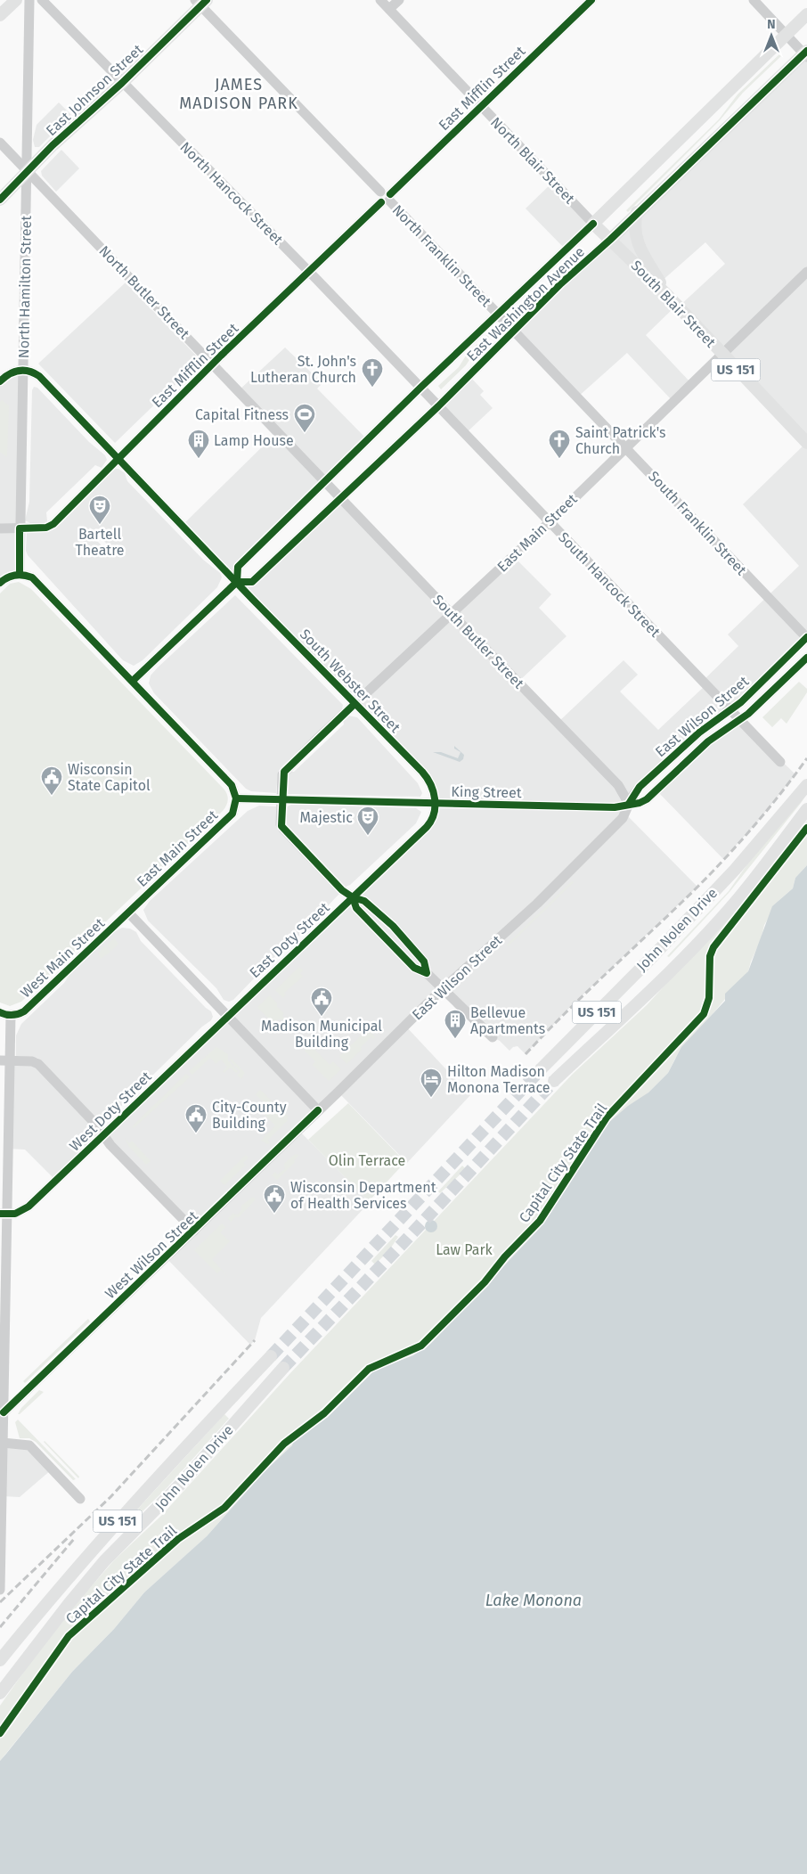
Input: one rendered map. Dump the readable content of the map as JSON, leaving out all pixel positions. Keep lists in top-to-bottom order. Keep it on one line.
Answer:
{"streets":{"main road":["East Johnson Street","East Washington Avenue","South Blair Street","US 151","John Nolen Drive"],"street":["East Mifflin Street","North Blair Street","North Hancock Street","North Franklin Street","North Hamilton Street","North Butler Street","South Franklin Street","East Main Street","South Hancock Street","South Butler Street","South Webster Street","East Wilson Street","King Street","East Doty Street","West Main Street","West Doty Street","West Wilson Street"],"cycle path":["Capital City State Trail"]},"crossings":[["East Mifflin Street","North Blair Street"],["East Mifflin Street","North Hancock Street"],["East Mifflin Street","North Franklin Street"],["East Mifflin Street","North Hamilton Street"],["East Mifflin Street","North Butler Street"],["East Mifflin Street","South Webster Street"],["East Johnson Street","North Hancock Street"],["East Johnson Street","North Franklin Street"],["East Johnson Street","North Hamilton Street"],["East Johnson Street","North Butler Street"],["North Blair Street","East Washington Avenue"],["North Blair Street","South Blair Street"],["North Hancock Street","East Washington Avenue"],["North Hancock Street","South Hancock Street"],["North Franklin Street","East Washington Avenue"],["North Franklin Street","South Franklin Street"],["North Hamilton Street","North Butler Street"],["North Hamilton Street","South Webster Street"],["North Butler Street","East Washington Avenue"],["North Butler Street","South Butler Street"],["East Washington Avenue","South Blair Street"],["East Washington Avenue","US 151"],["East Washington Avenue","South Franklin Street"],["East Washington Avenue","South Hancock Street"],["East Washington Avenue","South Butler Street"],["East Washington Avenue","South Webster Street"],["South Blair Street","US 151"],["South Blair Street","East Main Street"],["South Franklin Street","East Main Street"],["South Franklin Street","East Wilson Street"],["East Main Street","South Hancock Street"],["East Main Street","South Butler Street"],["East Main Street","South Webster Street"],["East Main Street","East Wilson Street"],["East Main Street","King Street"],["East Main Street","East Doty Street"],["East Main Street","West Main Street"],["South Hancock Street","East Wilson Street"],["South Butler Street","East Wilson Street"],["South Butler Street","King Street"],["South Webster Street","King Street"],["South Webster Street","East Doty Street"],["East Wilson Street","King Street"],["East Wilson Street","West Wilson Street"],["King Street","East Doty Street"],["East Doty Street","West Doty Street"]],"districts":["JAMES MADISON PARK"],"water":["Lake Monona"],"parks":["Olin Terrace","Law Park"],"places":{"church":["St. John's Lutheran Church","Saint Patrick's Church"],"sports":["Capital Fitness"],"building":["Lamp House","Bellevue Apartments"],"theatre":["Bartell Theatre","Majestic"],"public building":["Wisconsin State Capitol","Madison Municipal Building","City-County Building","Wisconsin Department of Health Services"],"hotel":["Hilton Madison Monona Terrace"]},"north":"top"}
